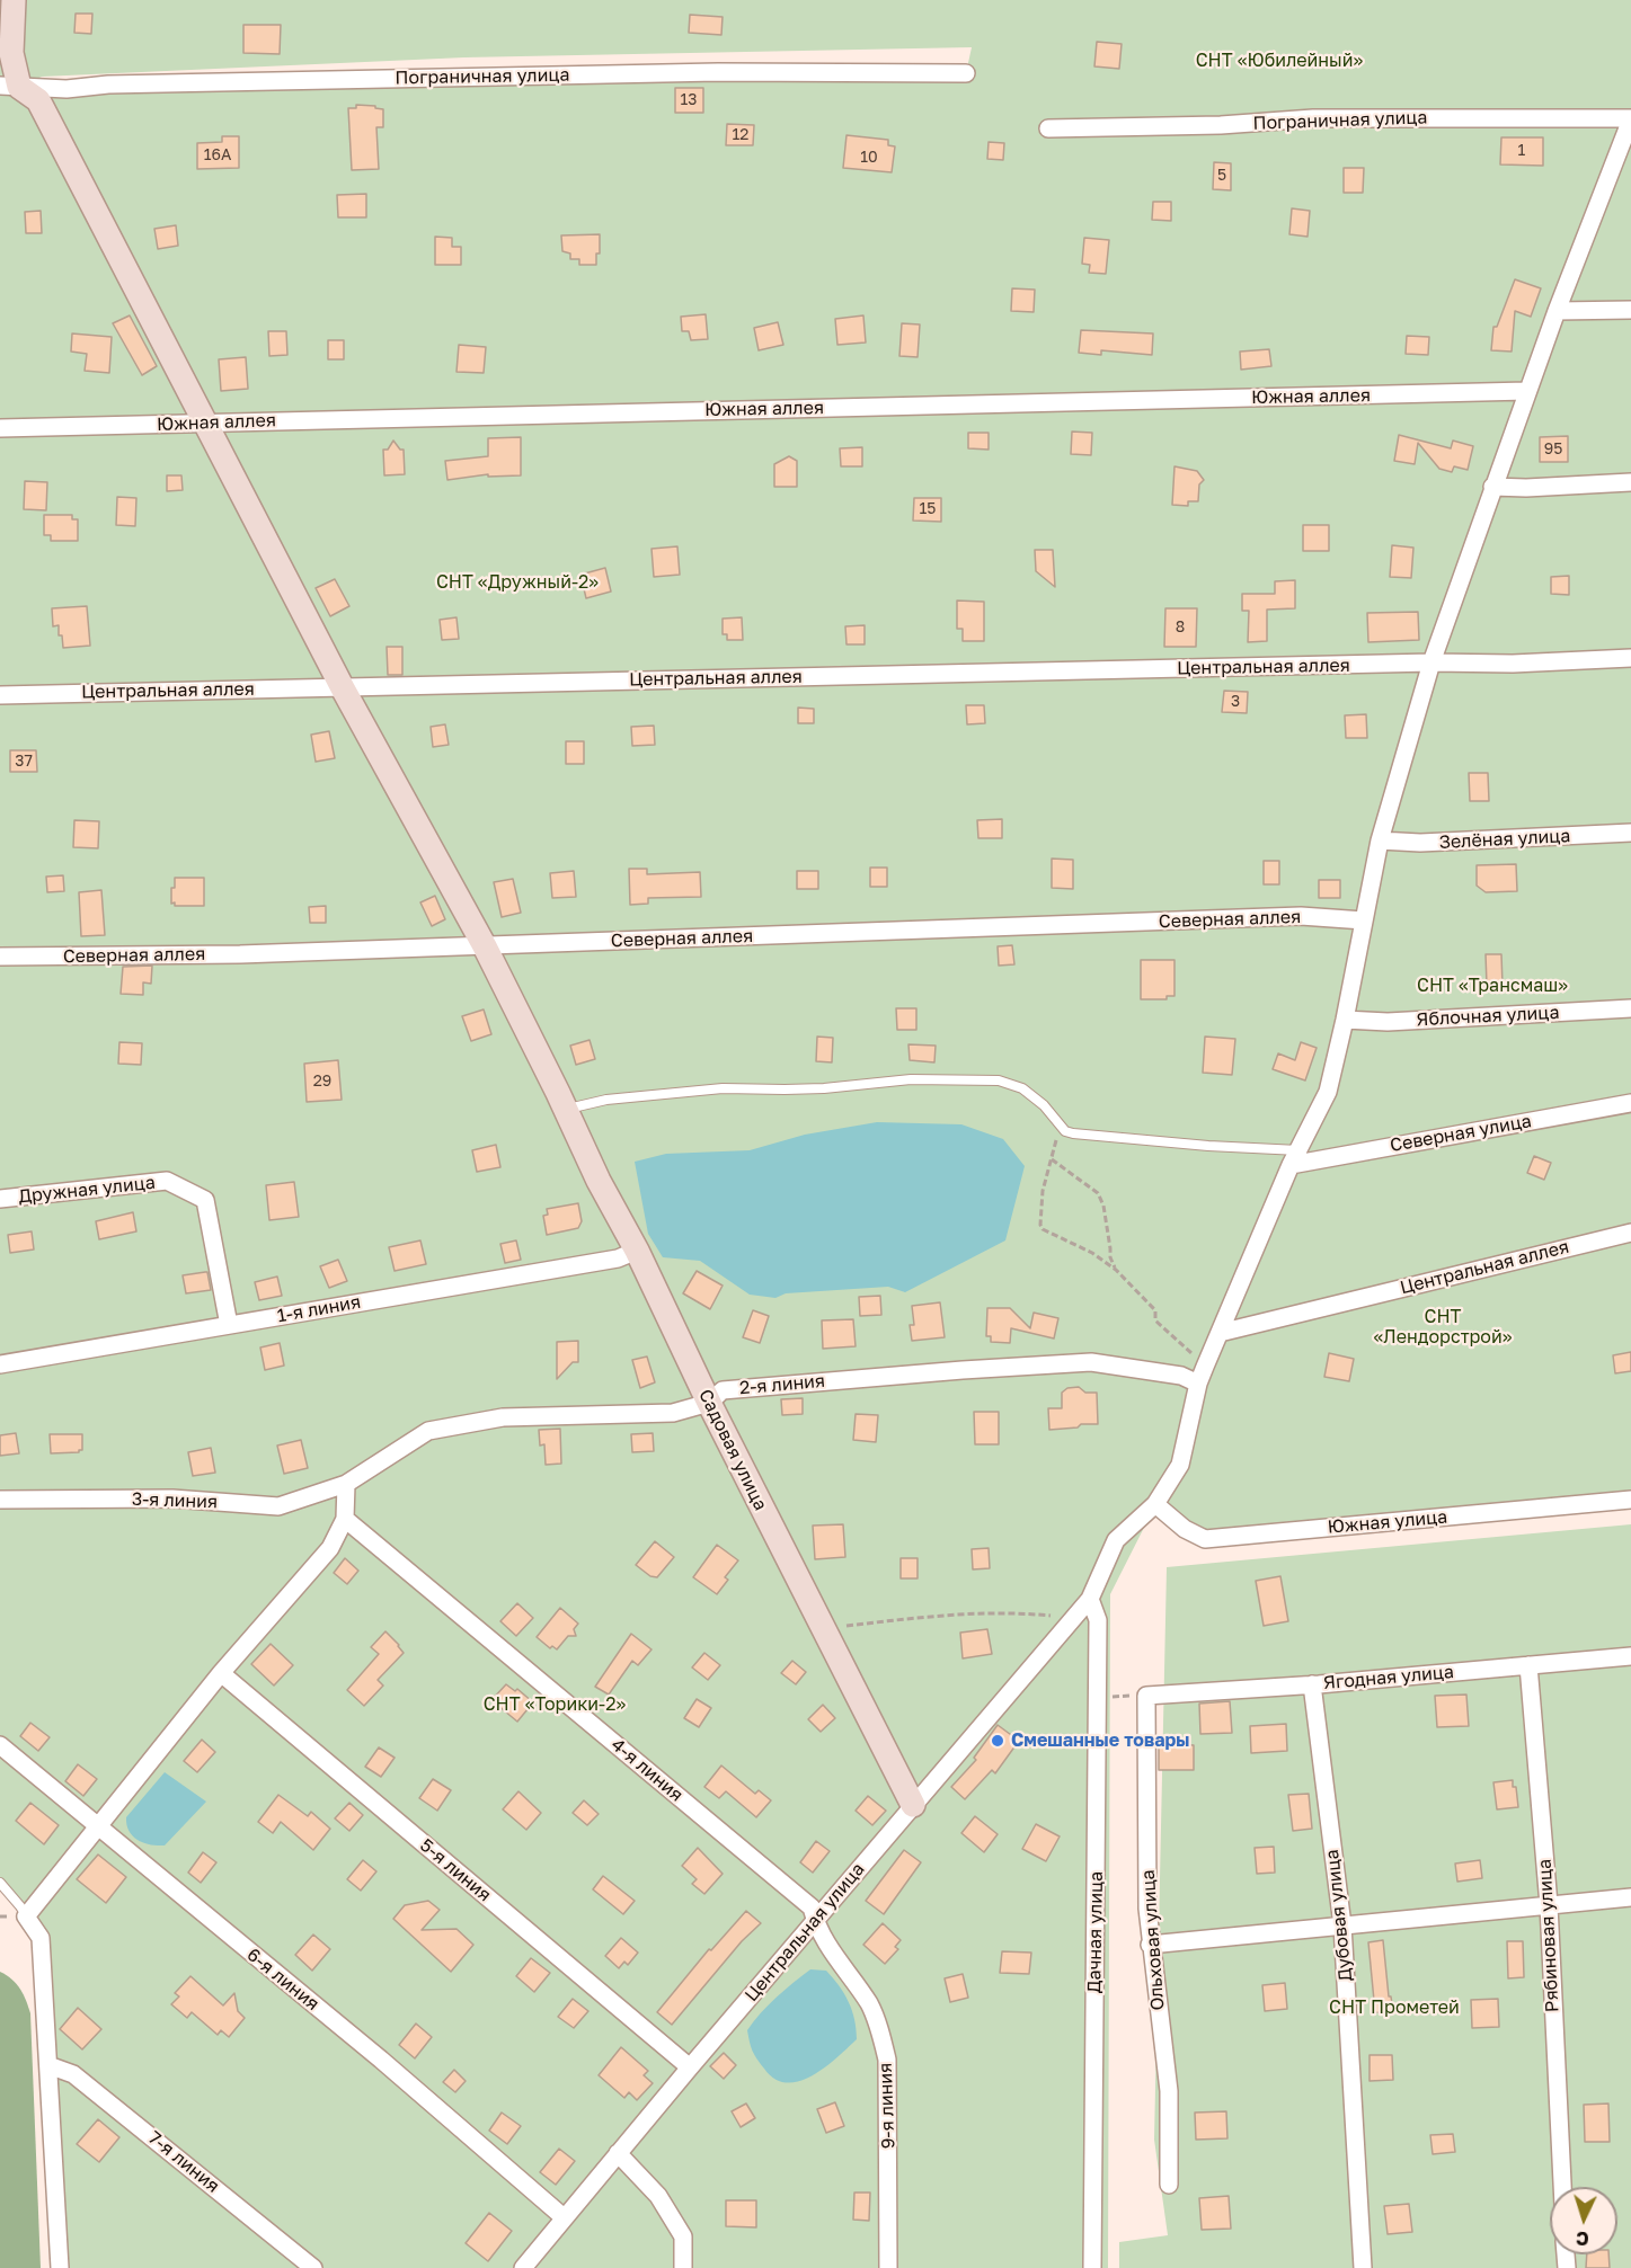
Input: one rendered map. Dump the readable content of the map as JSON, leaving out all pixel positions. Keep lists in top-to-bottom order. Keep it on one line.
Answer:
{"streets":{"street":["Пограничная улица","Южная аллея","Центральная аллея","Зелёная улица","Северная аллея","Яблочная улица","Северная улица","Дружная улица","1-я линия","2-я линия","Садовая улица","3-я линия","Южная улица","Ягодная улица","4-я линия","5-я линия","Дубовая улица","Центральная улица","Дачная улица","Рябиновая улица","Ольховая улица","6-я линия","9-я линия","7-я линия"]},"crossings":[["Пограничная улица","Садовая улица"],["Пограничная улица","Центральная улица"],["Южная аллея","Садовая улица"],["Южная аллея","Центральная улица"],["Центральная аллея","Садовая улица"],["Центральная аллея","Центральная улица"],["Зелёная улица","Центральная улица"],["Северная аллея","Садовая улица"],["Северная аллея","Центральная улица"],["Яблочная улица","Центральная улица"],["Северная улица","Центральная улица"],["Дружная улица","1-я линия"],["1-я линия","Садовая улица"],["2-я линия","Садовая улица"],["2-я линия","3-я линия"],["2-я линия","Центральная улица"],["Садовая улица","Центральная улица"],["Южная улица","Центральная улица"],["Ягодная улица","Дубовая улица"],["Ягодная улица","Рябиновая улица"],["Ягодная улица","Ольховая улица"],["4-я линия","Центральная улица"],["4-я линия","9-я линия"],["5-я линия","Центральная улица"],["Центральная улица","Дачная улица"],["Центральная улица","6-я линия"],["Центральная улица","9-я линия"]],"parks":["СНТ «Юбилейный»","СНТ «Дружный-2»","СНТ «Трансмаш»","СНТ «Лендорстрой»","СНТ «Торики-2»","СНТ Прометей"],"places":["Смешанные товары"],"house_numbers":["13","12","1","16А","10","5","95","15","8","3","37","29"],"north":"bottom"}
